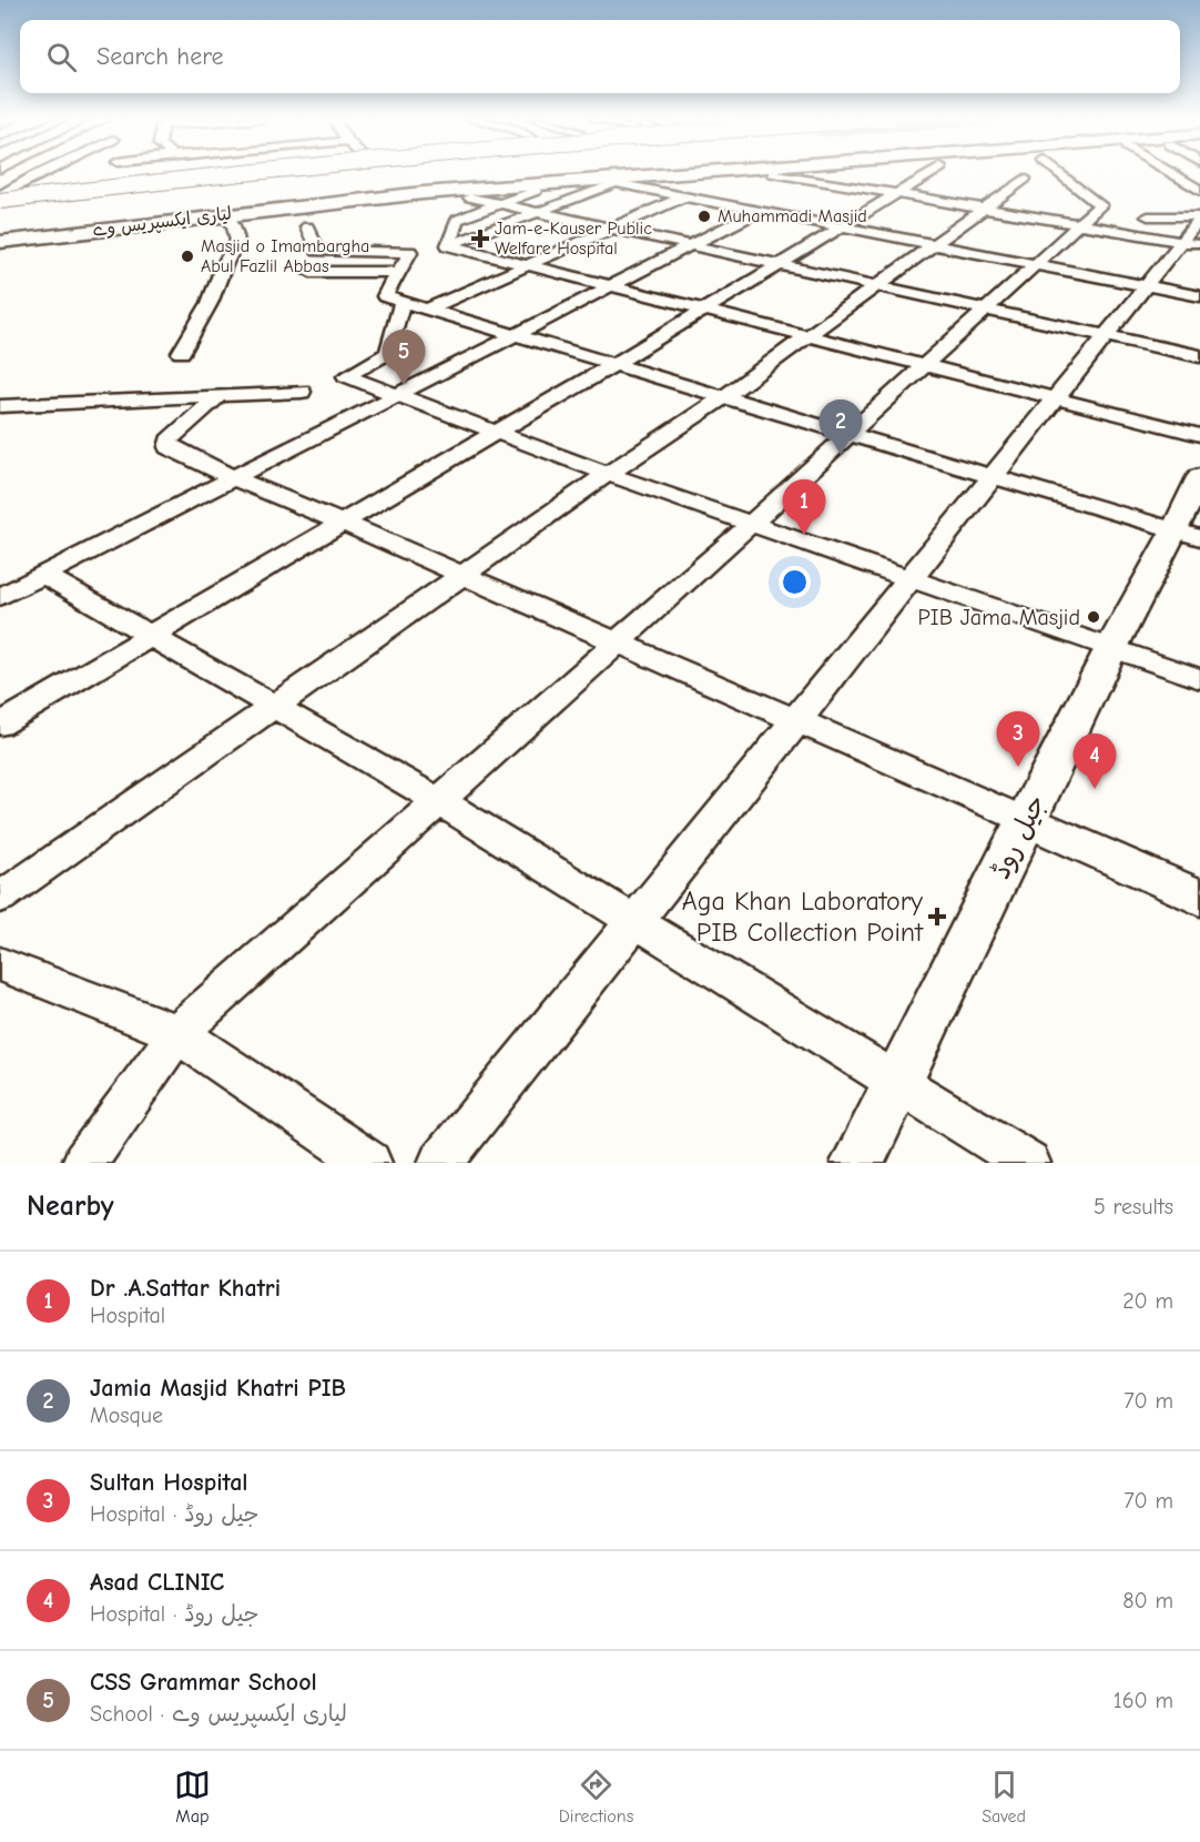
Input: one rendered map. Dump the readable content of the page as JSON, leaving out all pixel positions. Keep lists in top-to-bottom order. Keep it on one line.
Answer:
{"streets":{"highway":["لیاری ایکسپریس وے"],"street":["جیل روڈ"]},"places":{"other":["Muhammadi Masjid","Masjid o Imambargha Abul Fazlil Abbas","PIB Jama Masjid"],"health":["Jam-e-Kauser Public Welfare Hospital","Aga Khan Laboratory PIB Collection Point"]},"page":{"search":"Search here","pins":["5","2","1","3","4"],"heading":["Nearby","5 results"],"list":[{"mark":"1","name":"Dr .A.Sattar Khatri","note":"Hospital","value":"20 m"},{"mark":"2","name":"Jamia Masjid Khatri PIB","note":"Mosque","value":"70 m"},{"mark":"3","name":"Sultan Hospital","note":"Hospital · جیل روڈ","value":"70 m"},{"mark":"4","name":"Asad CLINIC","note":"Hospital · جیل روڈ","value":"80 m"},{"mark":"5","name":"CSS Grammar School","note":"School · لیاری ایکسپریس وے","value":"160 m"}],"nav":["Map","Directions","Saved"]}}
